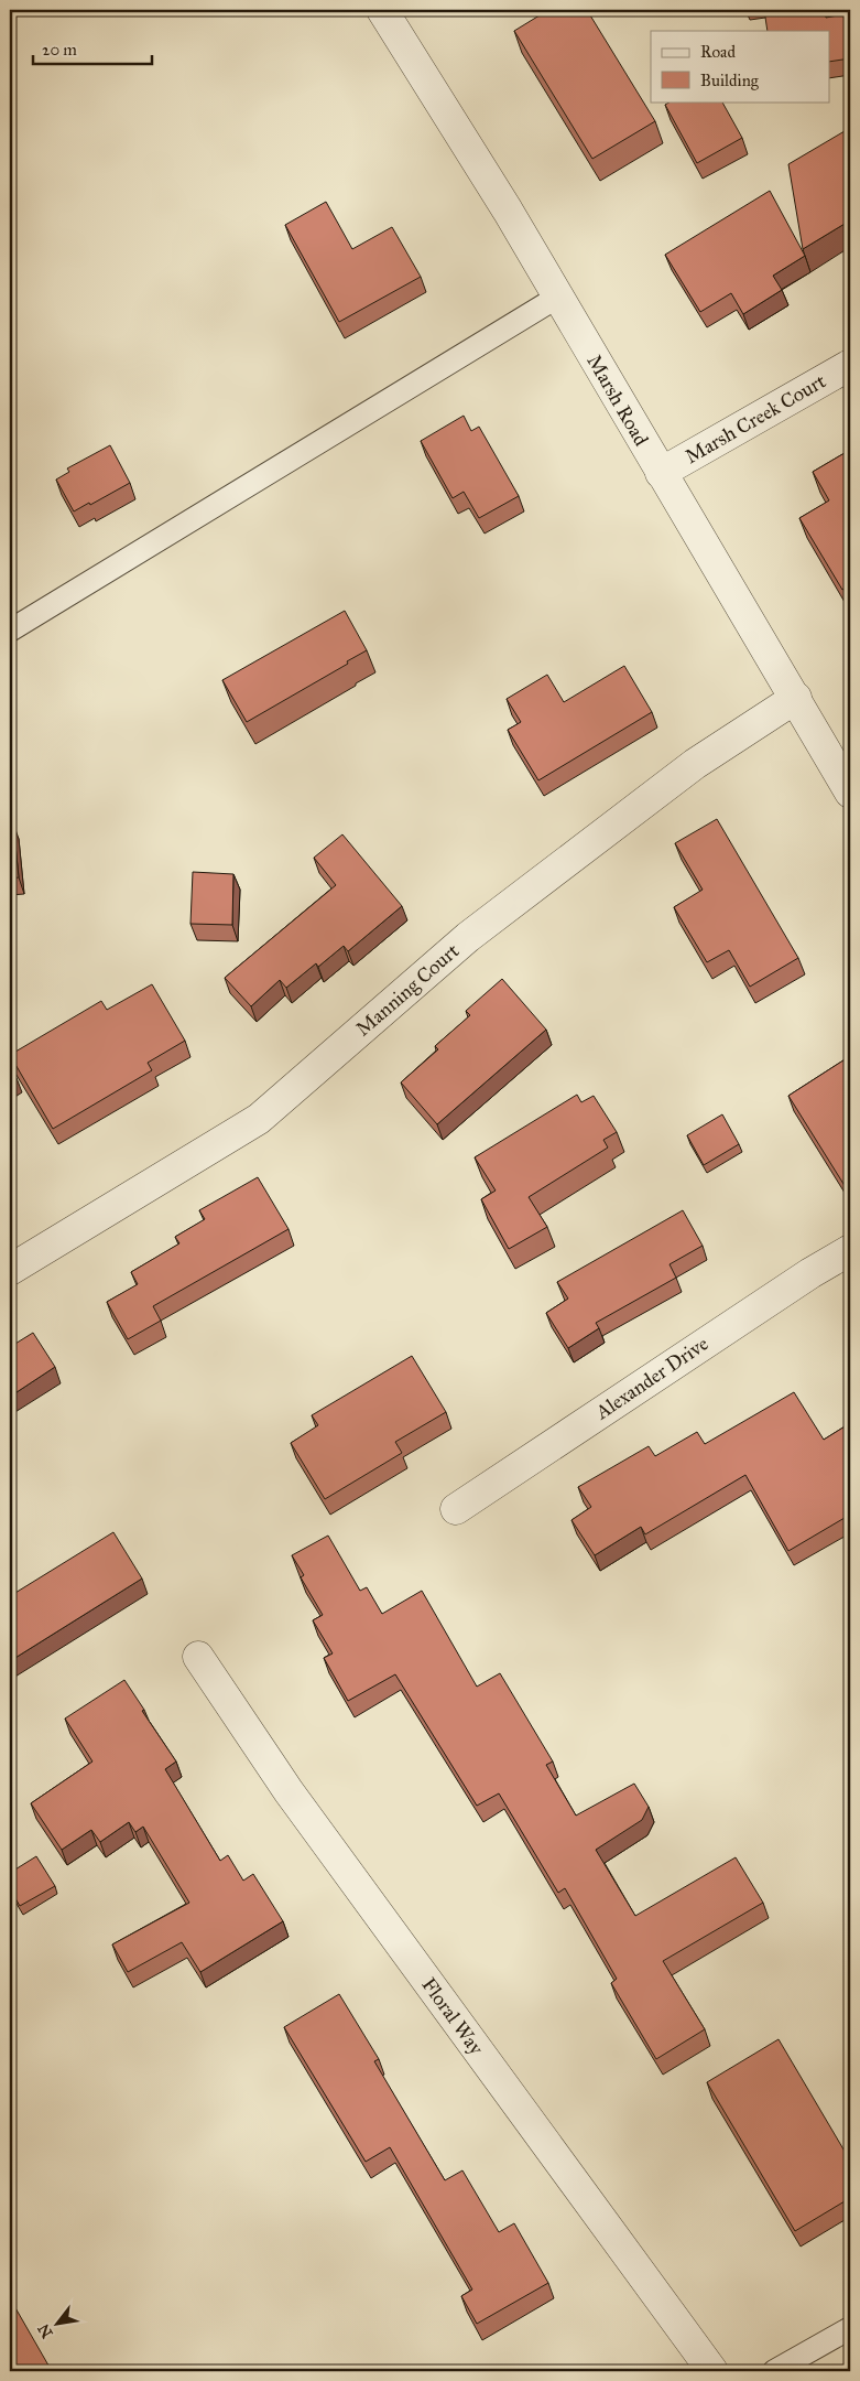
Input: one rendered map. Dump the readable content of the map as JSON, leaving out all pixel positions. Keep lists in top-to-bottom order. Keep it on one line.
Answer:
{"streets":{"street":["Marsh Road","Marsh Creek Court","Manning Court","Alexander Drive","Floral Way"]},"crossings":[["Marsh Road","Marsh Creek Court"],["Marsh Road","Manning Court"]],"legend":["Road","Building"],"scale_bar":"20 m","north":"bottom left"}
